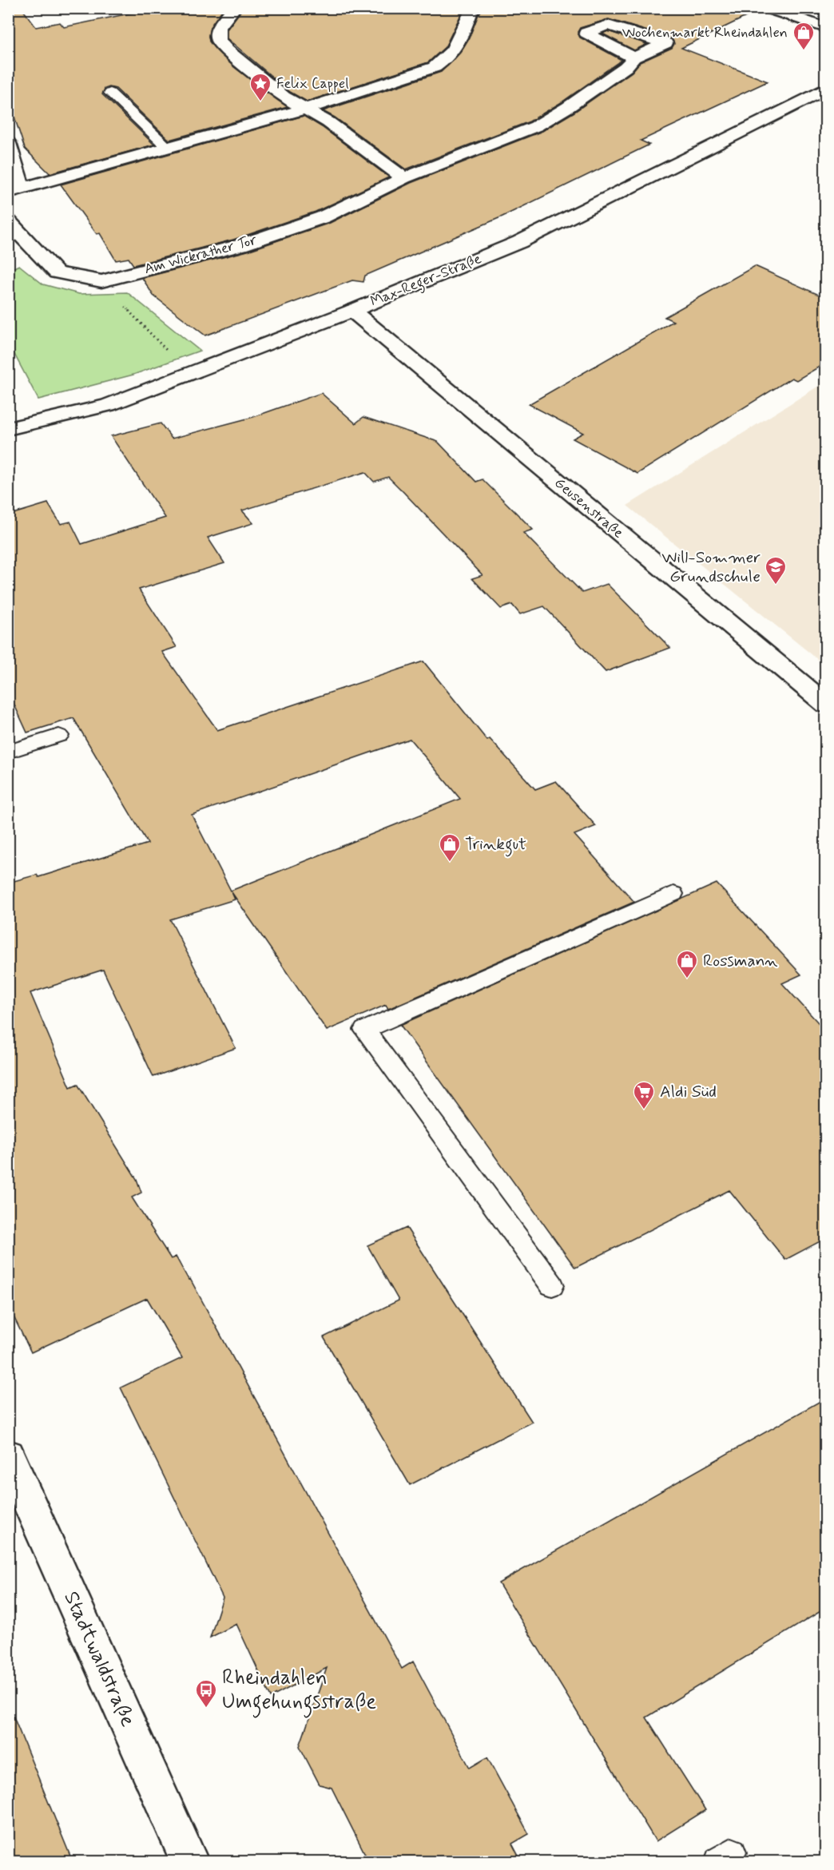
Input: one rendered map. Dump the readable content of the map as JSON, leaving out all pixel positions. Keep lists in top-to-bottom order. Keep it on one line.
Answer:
{"streets":{"street":["Am Wickrather Tor","Max-Reger-Straße","Geusenstraße","Stadtwaldstraße"]},"crossings":[["Max-Reger-Straße","Geusenstraße"]],"places":{"shop":["Wochenmarkt Rheindahlen","Trinkgut","Rossmann"],"place":["Felix Cappel"],"school or university":["Will-Sommer Grundschule"],"supermarket":["Aldi Süd"],"bus stop":["Rheindahlen Umgehungsstraße"]}}
